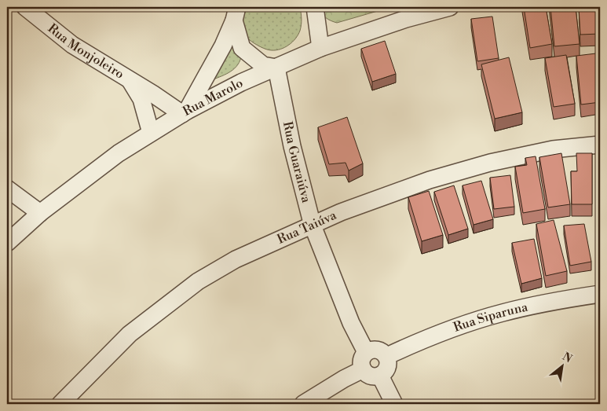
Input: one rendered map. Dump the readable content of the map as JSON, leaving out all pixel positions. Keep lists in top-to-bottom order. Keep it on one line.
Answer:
{"streets":{"street":["Rua Monjoleiro","Rua Marolo","Rua Guaraiúva","Rua Taiúva","Rua Siparuna"]},"crossings":[["Rua Monjoleiro","Rua Marolo"],["Rua Marolo","Rua Guaraiúva"],["Rua Guaraiúva","Rua Taiúva"],["Rua Guaraiúva","Rua Siparuna"]],"north":"top right"}
